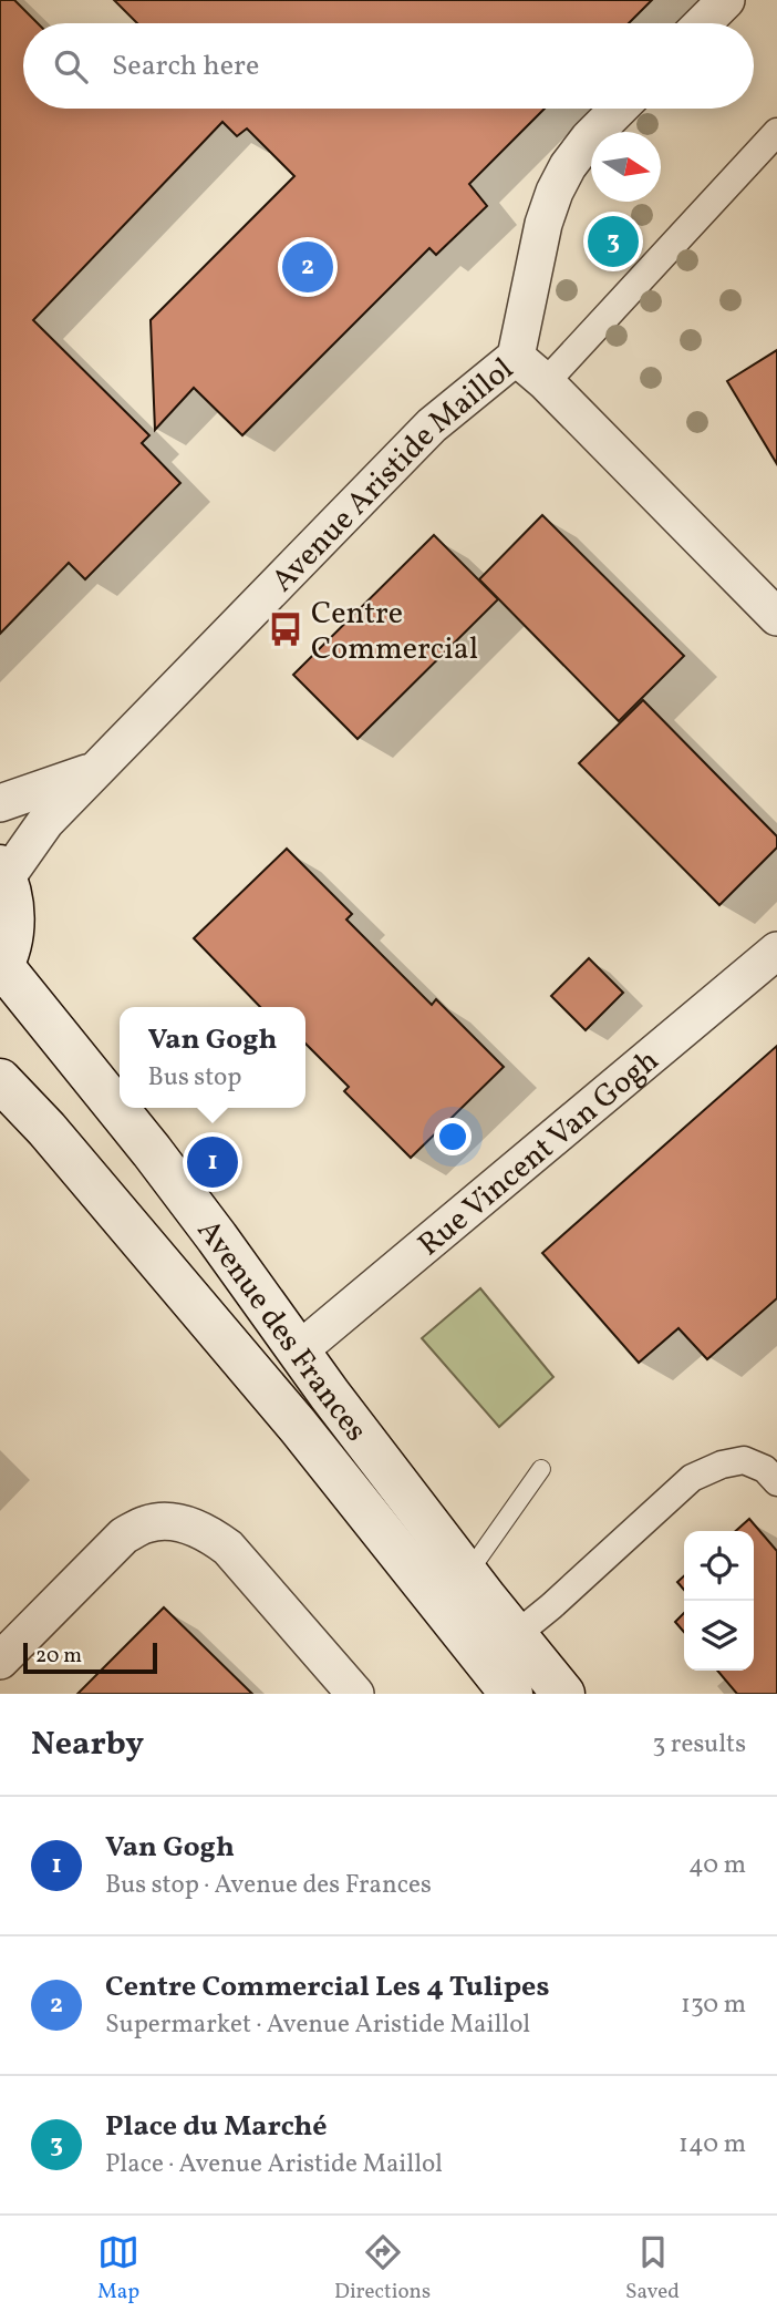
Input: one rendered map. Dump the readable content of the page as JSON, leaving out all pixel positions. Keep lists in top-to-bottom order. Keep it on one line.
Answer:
{"streets":{"main road":["Avenue des Frances"],"street":["Avenue Aristide Maillol","Rue Vincent Van Gogh"]},"crossings":[["Rue Vincent Van Gogh","Avenue des Frances"]],"places":{"bus stop":["Centre Commercial"]},"scale_bar":"20 m","north":"right","page":{"search":"Search here","pins":["3","2","1"],"popup":["Van Gogh","Bus stop"],"scale":"20 m","heading":["Nearby","3 results"],"list":[{"mark":"1","name":"Van Gogh","note":"Bus stop · Avenue des Frances","value":"40 m"},{"mark":"2","name":"Centre Commercial Les 4 Tulipes","note":"Supermarket · Avenue Aristide Maillol","value":"130 m"},{"mark":"3","name":"Place du Marché","note":"Place · Avenue Aristide Maillol","value":"140 m"}],"nav":["Map","Directions","Saved"]}}
